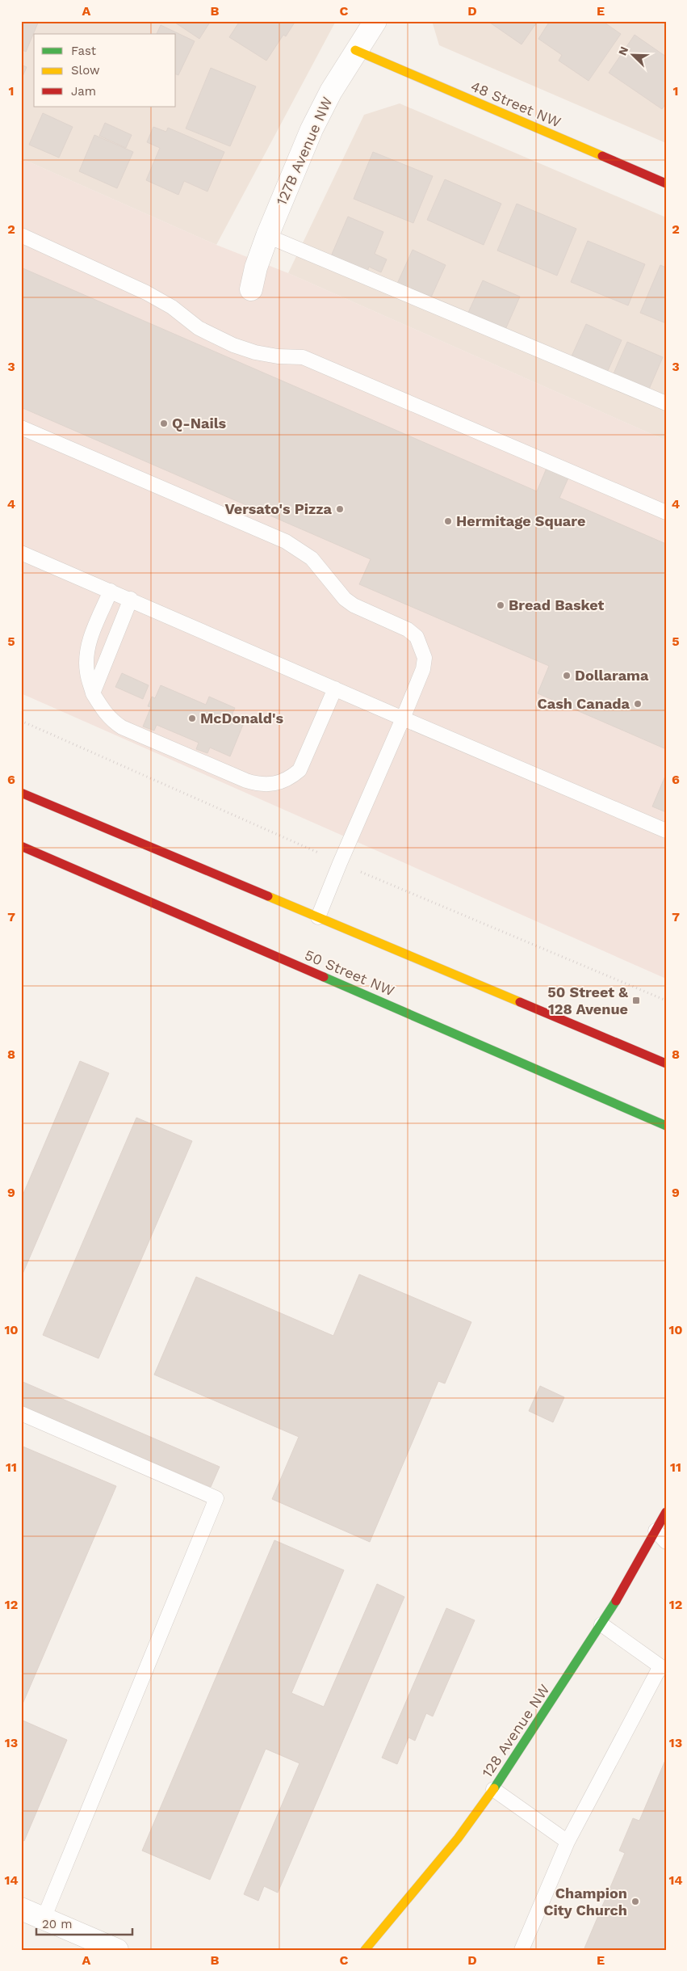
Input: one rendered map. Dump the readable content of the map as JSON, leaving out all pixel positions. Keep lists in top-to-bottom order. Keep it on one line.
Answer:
{"streets":{"main road":["48 Street NW","50 Street NW","128 Avenue NW"],"street":["127B Avenue NW"]},"crossings":[["48 Street NW","127B Avenue NW"]],"places":{"other":["Q-Nails","Versato's Pizza","Hermitage Square","Bread Basket","Dollarama","Cash Canada","McDonald's","Champion City Church"],"transit":["50 Street & 128 Avenue"]},"legend":["Fast","Slow","Jam"],"scale_bar":"20 m","north":"top left","grid":{"columns":["A","B","C","D","E"],"rows":["1","2","3","4","5","6","7","8","9","10","11","12","13","14"]}}
